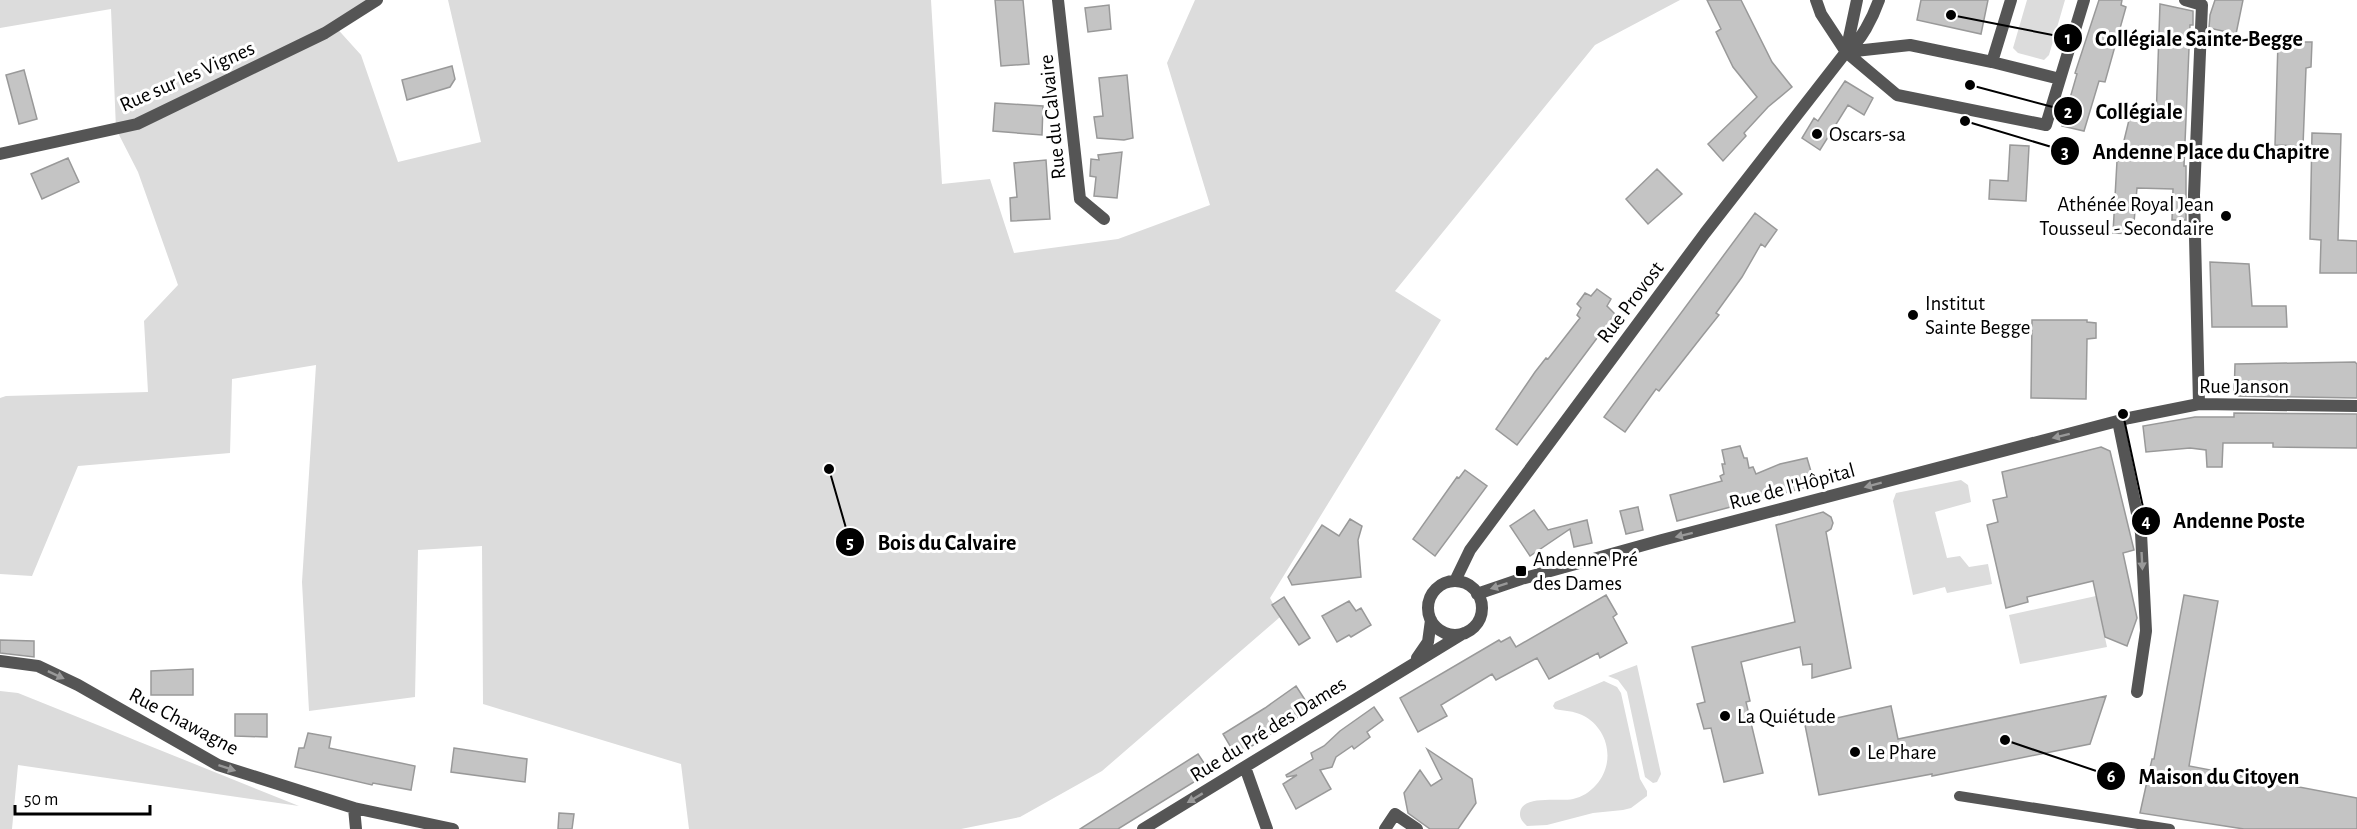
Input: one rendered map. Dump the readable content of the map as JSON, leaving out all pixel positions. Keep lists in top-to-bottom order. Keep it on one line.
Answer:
{"streets":{"street":["Rue sur les Vignes","Rue du Calvaire","Rue Provost","Rue Janson","Rue de l'Hôpital","Rue Chawagne","Rue du Pré des Dames"]},"crossings":[["Rue Provost","Rue de l'Hôpital"],["Rue Provost","Rue du Pré des Dames"],["Rue Janson","Rue de l'Hôpital"],["Rue de l'Hôpital","Rue du Pré des Dames"]],"one_way":["Rue de l'Hôpital","Rue Chawagne"],"places":{"other":["Collégiale Sainte-Begge","Collégiale","Andenne Place du Chapitre","Oscars-sa","Athénée Royal Jean Tousseul - Secondaire","Institut Sainte Begge","Andenne Poste","Bois du Calvaire","La Quiétude","Maison du Citoyen","Le Phare"],"transit":["Andenne Pré des Dames"]},"scale_bar":"50 m"}
